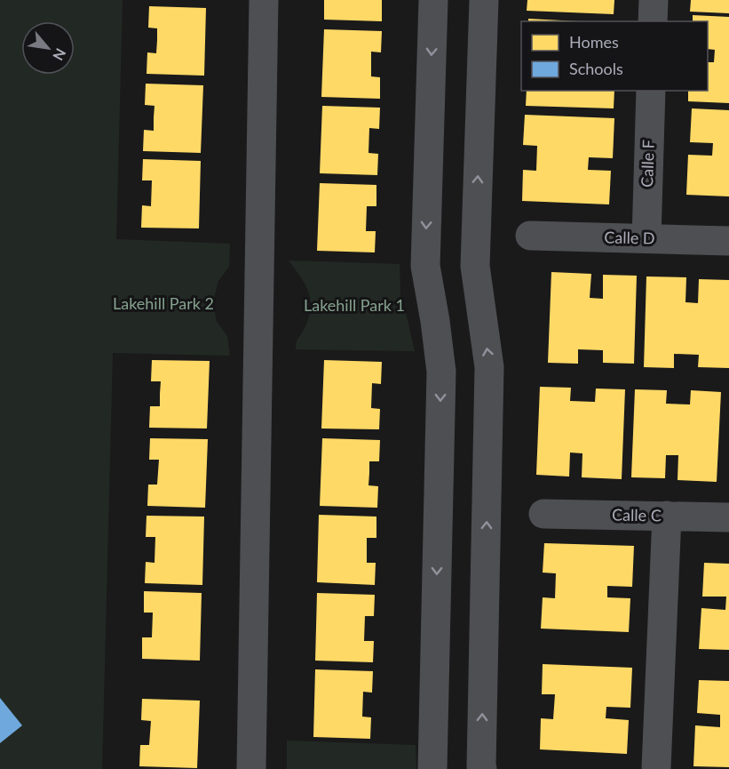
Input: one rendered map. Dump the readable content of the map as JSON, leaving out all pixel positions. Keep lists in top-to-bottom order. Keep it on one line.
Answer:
{"streets":{"street":["Calle F","Calle D","Calle C"]},"crossings":[["Calle F","Calle D"]],"parks":["Lakehill Park 2","Lakehill Park 1"],"legend":["Homes","Schools"],"north":"bottom right"}
